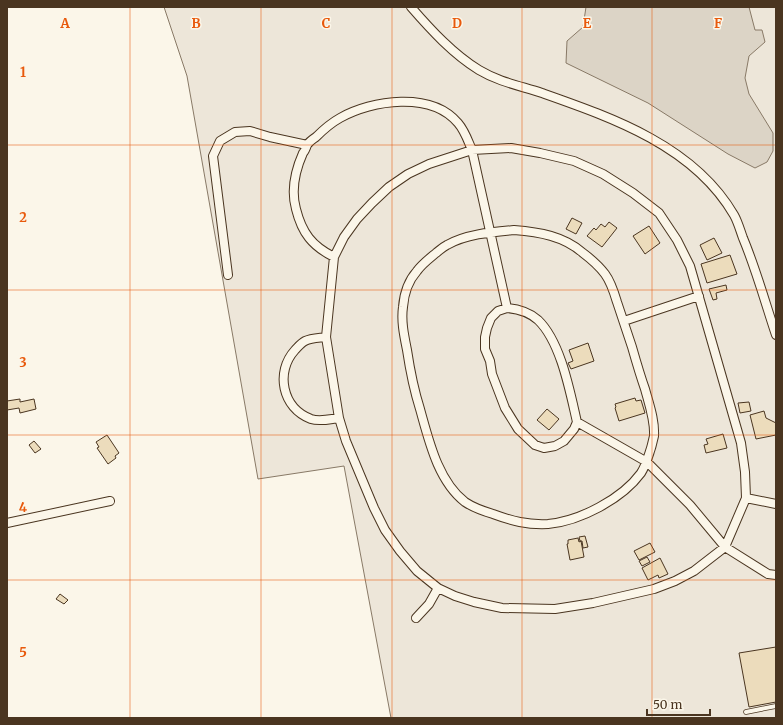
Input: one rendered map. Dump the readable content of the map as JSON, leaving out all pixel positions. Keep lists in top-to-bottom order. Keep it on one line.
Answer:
{"scale_bar":"50 m","grid":{"columns":["A","B","C","D","E","F"],"rows":["1","2","3","4","5"]}}
